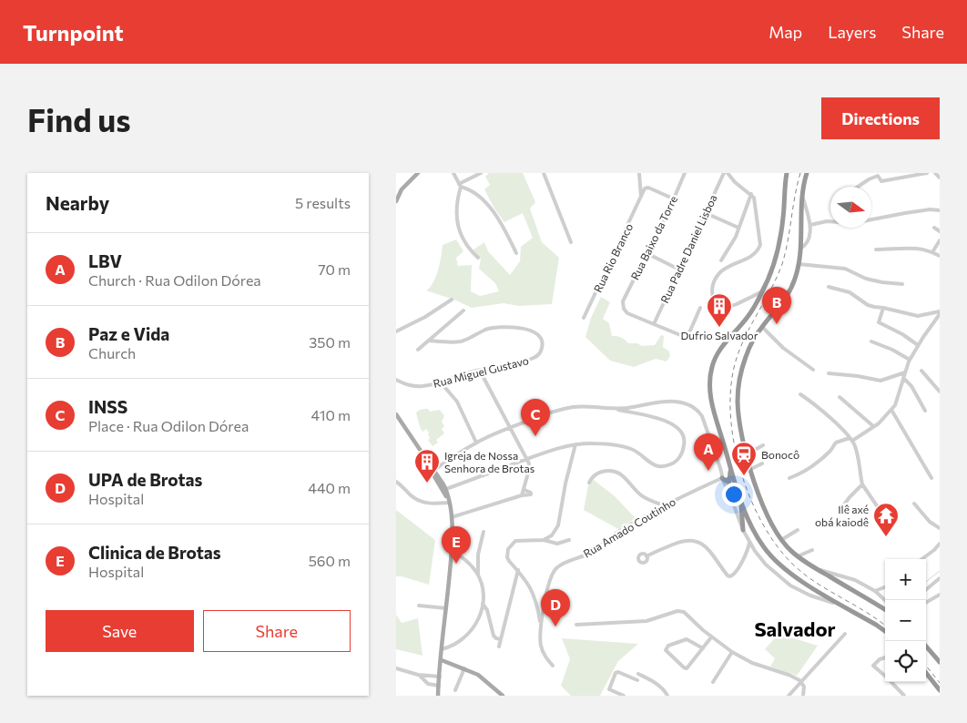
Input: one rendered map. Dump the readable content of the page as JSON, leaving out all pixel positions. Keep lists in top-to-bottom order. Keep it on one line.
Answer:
{"streets":{"street":["Rua Baixo da Torre","Rua Padre Daniel Lisboa","Rua Rio Branco","Rua Miguel Gustavo","Rua Amado Coutinho"]},"crossings":[["Rua Baixo da Torre","Rua Padre Daniel Lisboa"]],"districts":["Salvador"],"places":{"building":["Dufrio Salvador","Igreja de Nossa Senhora de Brotas"],"station":["Bonocô"],"temple":["Ilê axé obá kaiodê"]},"north":"right","page":{"header":"Turnpoint","nav":["Map","Layers","Share"],"buttons":["Directions",["Save","Share"]],"title":"Find us","heading":["Nearby","5 results"],"list":[{"mark":"A","name":"LBV","note":"Church · Rua Odilon Dórea","value":"70 m"},{"mark":"B","name":"Paz e Vida","note":"Church","value":"350 m"},{"mark":"C","name":"INSS","note":"Place · Rua Odilon Dórea","value":"410 m"},{"mark":"D","name":"UPA de Brotas","note":"Hospital","value":"440 m"},{"mark":"E","name":"Clinica de Brotas","note":"Hospital","value":"560 m"}],"pins":["B","C","A","E","D"],"map_buttons":["+","−"]}}
